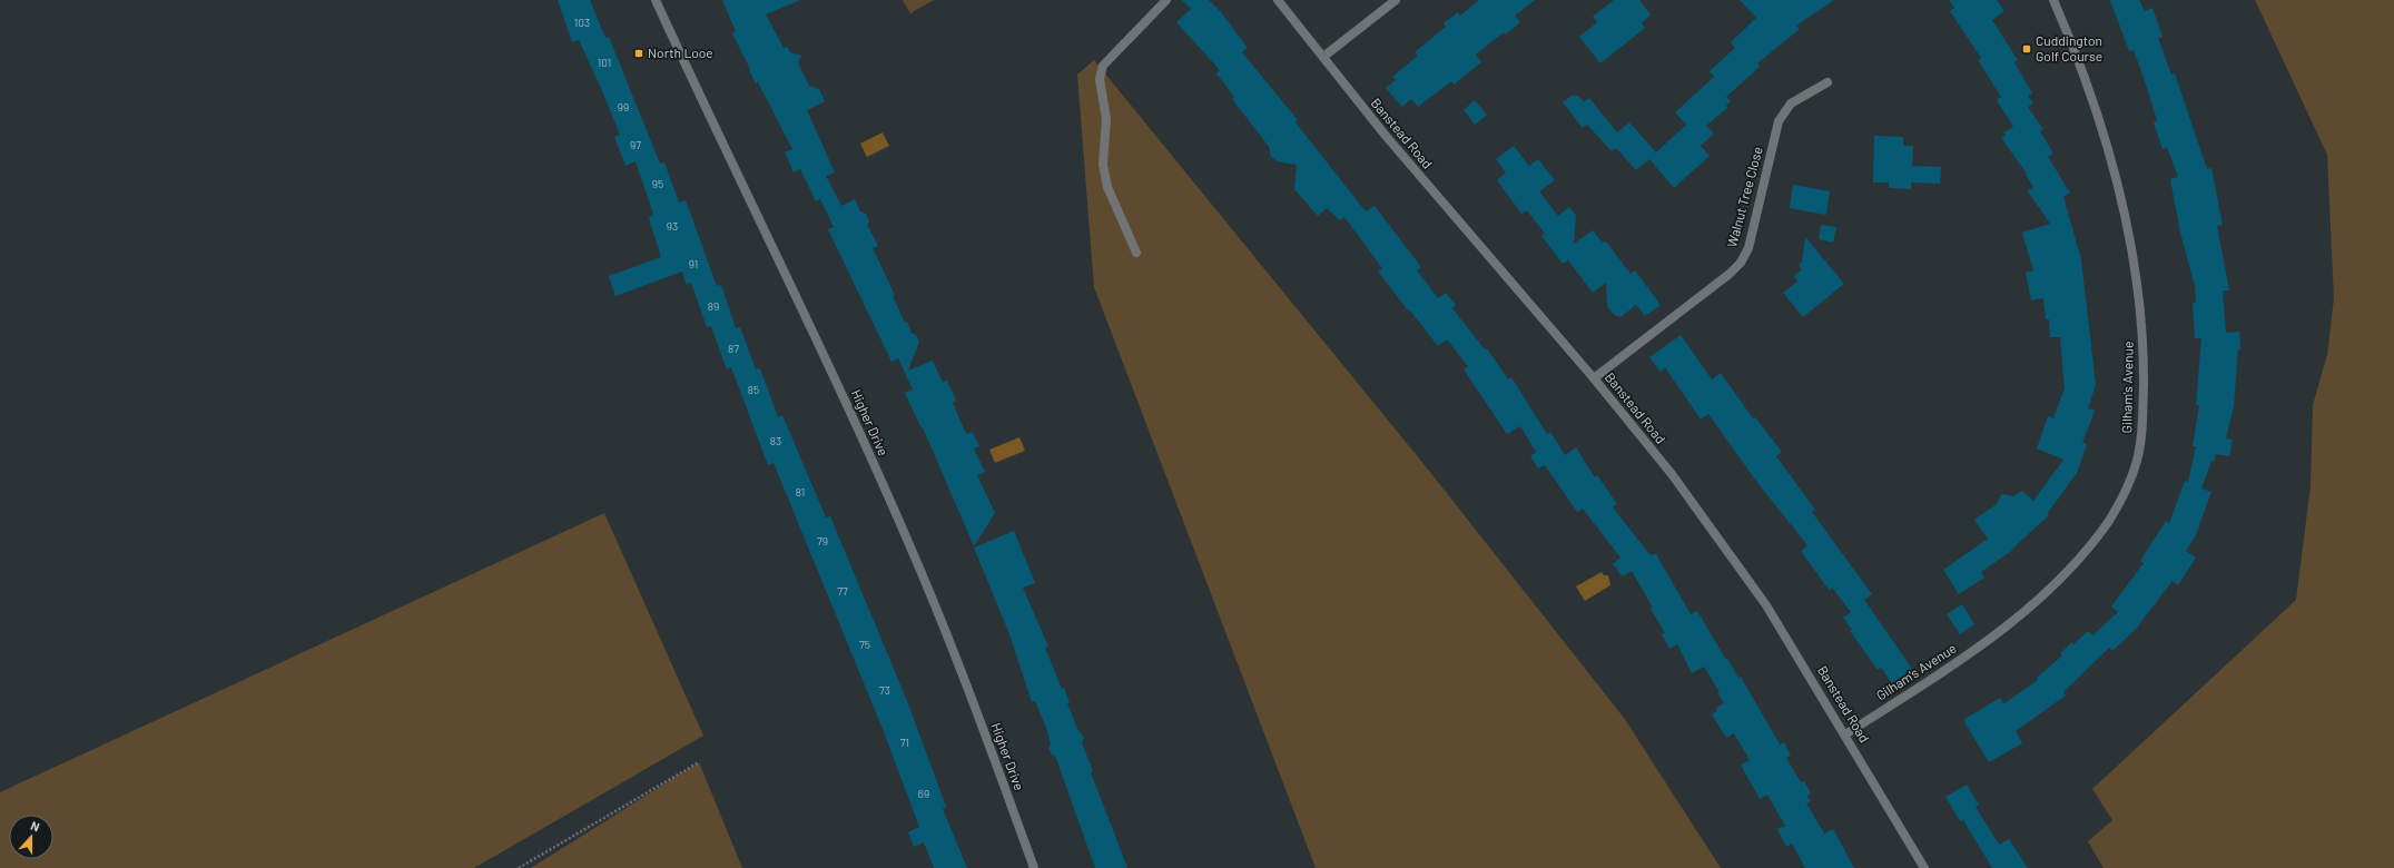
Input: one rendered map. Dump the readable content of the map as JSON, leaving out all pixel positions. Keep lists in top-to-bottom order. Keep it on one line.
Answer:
{"streets":{"street":["Banstead Road","Walnut Tree Close","Gilham's Avenue","Higher Drive"]},"crossings":[["Banstead Road","Walnut Tree Close"],["Banstead Road","Gilham's Avenue"]],"places":{"transit":["Cuddington Golf Course","North Looe"]},"house_numbers":["103","101","99","97","95","93","91","89","87","85","83","81","79","77","75","73","71","69"],"north":"top"}
